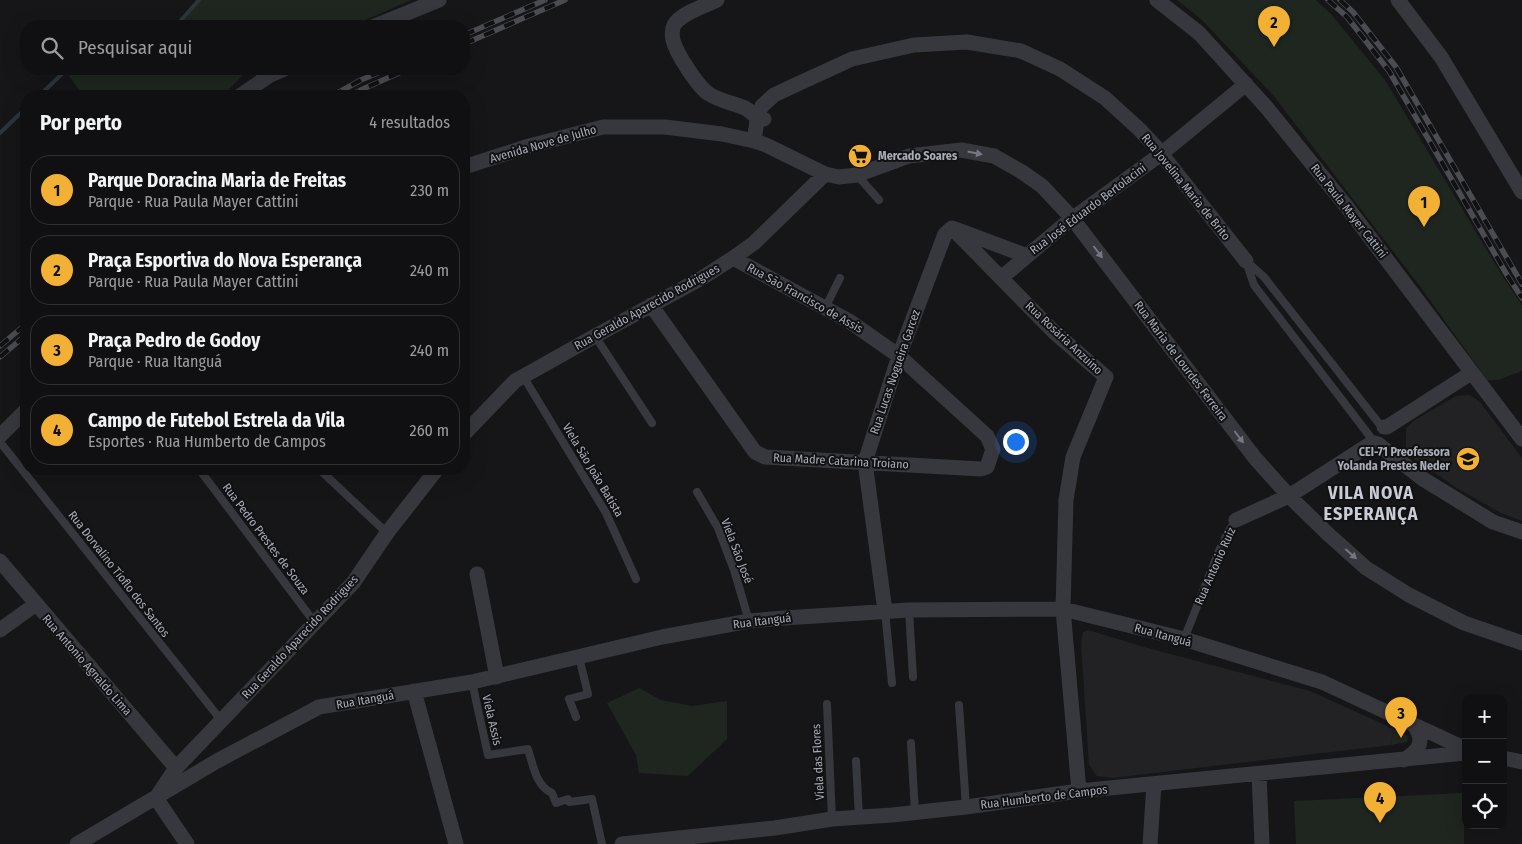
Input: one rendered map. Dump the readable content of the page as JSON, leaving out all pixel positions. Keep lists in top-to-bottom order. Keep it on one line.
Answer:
{"streets":{"street":["Avenida Nove de Julho","Rua Jovelina Maria de Brito","Rua José Eduardo Bertolacini","Rua Paula Mayer Cattini","Rua São Francisco de Assis","Rua Geraldo Aparecido Rodrigues","Rua Rosária Anzuíno","Rua Maria de Lourdes Ferreira","Rua Lucas Nogueira Garcez","Rua Madre Catarina Troiano","Rua Antonio Ruiz","Rua Itanguá","Rua Antonio Agnaldo Lima","Rua Humberto de Campos"],"lane":["Viela São João Batista","Rua Pedro Prestes de Souza","Viela São José","Rua Dorvalino Tioflo dos Santos","Viela Assis","Viela das Flores"]},"crossings":[["Avenida Nove de Julho","Rua Jovelina Maria de Brito"],["Avenida Nove de Julho","Rua Geraldo Aparecido Rodrigues"],["Avenida Nove de Julho","Rua Maria de Lourdes Ferreira"],["Rua Jovelina Maria de Brito","Rua José Eduardo Bertolacini"],["Rua Jovelina Maria de Brito","Rua Antonio Ruiz"],["Rua José Eduardo Bertolacini","Rua Paula Mayer Cattini"],["Rua José Eduardo Bertolacini","Rua Rosária Anzuíno"],["Rua José Eduardo Bertolacini","Rua Maria de Lourdes Ferreira"],["Rua São Francisco de Assis","Rua Geraldo Aparecido Rodrigues"],["Rua São Francisco de Assis","Rua Lucas Nogueira Garcez"],["Rua São Francisco de Assis","Rua Madre Catarina Troiano"],["Rua Geraldo Aparecido Rodrigues","Rua Maria de Lourdes Ferreira"],["Rua Geraldo Aparecido Rodrigues","Rua Madre Catarina Troiano"],["Rua Geraldo Aparecido Rodrigues","Viela São João Batista"],["Rua Geraldo Aparecido Rodrigues","Rua Pedro Prestes de Souza"],["Rua Geraldo Aparecido Rodrigues","Rua Dorvalino Tioflo dos Santos"],["Rua Geraldo Aparecido Rodrigues","Rua Itanguá"],["Rua Geraldo Aparecido Rodrigues","Rua Antonio Agnaldo Lima"],["Rua Rosária Anzuíno","Rua Lucas Nogueira Garcez"],["Rua Rosária Anzuíno","Rua Itanguá"],["Rua Maria de Lourdes Ferreira","Rua Antonio Ruiz"],["Rua Lucas Nogueira Garcez","Rua Madre Catarina Troiano"],["Rua Lucas Nogueira Garcez","Rua Itanguá"],["Viela São José","Rua Itanguá"],["Rua Antonio Ruiz","Rua Itanguá"],["Rua Itanguá","Viela Assis"],["Viela das Flores","Rua Humberto de Campos"]],"one_way":["Rua Maria de Lourdes Ferreira"],"districts":["VILA NOVA ESPERANÇA"],"places":{"supermarket":["Mercado Soares"],"school or university":["CEI-71 Preofessora Yolanda Prestes Neder"]},"page":{"pins":["2","1","3","4"],"search":"Pesquisar aqui","heading":["Por perto","4 resultados"],"list":[{"mark":"1","name":"Parque Doracina Maria de Freitas","note":"Parque · Rua Paula Mayer Cattini","value":"230 m"},{"mark":"2","name":"Praça Esportiva do Nova Esperança","note":"Parque · Rua Paula Mayer Cattini","value":"240 m"},{"mark":"3","name":"Praça Pedro de Godoy","note":"Parque · Rua Itanguá","value":"240 m"},{"mark":"4","name":"Campo de Futebol Estrela da Vila","note":"Esportes · Rua Humberto de Campos","value":"260 m"}],"map_buttons":["+","−"]}}
